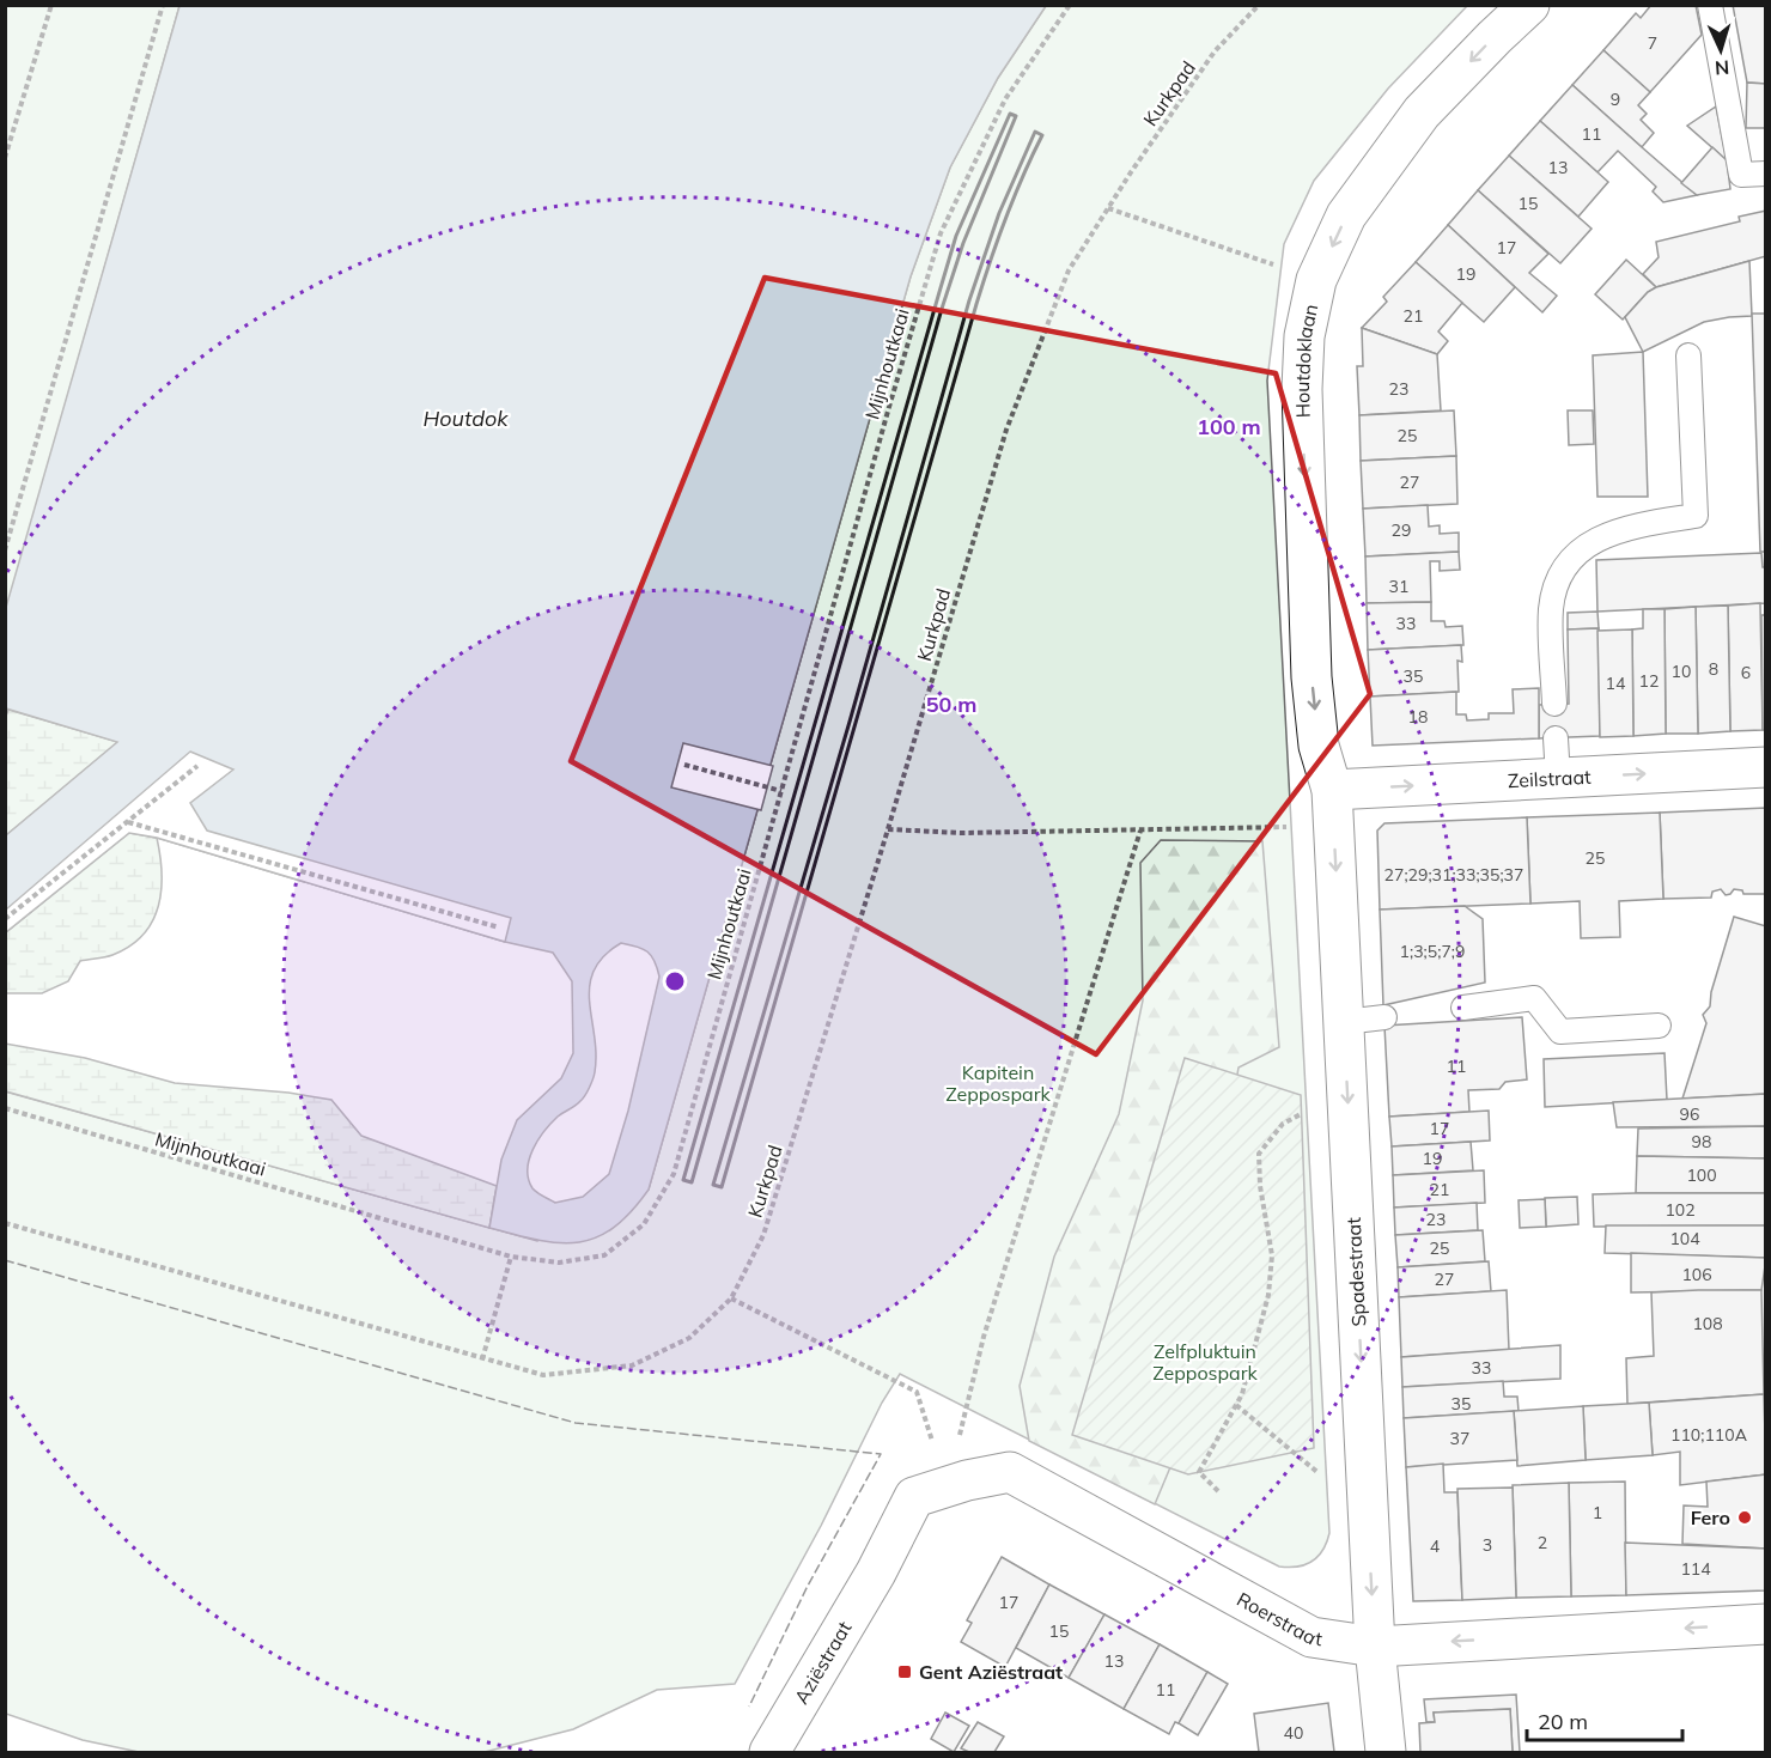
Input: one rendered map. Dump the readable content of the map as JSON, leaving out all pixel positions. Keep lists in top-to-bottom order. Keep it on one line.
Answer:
{"streets":{"street":["Houtdoklaan","Zeilstraat","Spadestraat","Roerstraat","Aziëstraat"],"path":["Kurkpad","Mijnhoutkaai"]},"crossings":[["Houtdoklaan","Zeilstraat"],["Houtdoklaan","Spadestraat"],["Zeilstraat","Spadestraat"],["Spadestraat","Roerstraat"],["Roerstraat","Aziëstraat"]],"one_way":["Houtdoklaan","Zeilstraat","Spadestraat","Roerstraat"],"water":["Houtdok"],"parks":["Kapitein Zeppospark","Zelfpluktuin Zeppospark"],"places":{"other":["Fero"],"transit":["Gent Aziëstraat"]},"house_numbers":["7","9","11","13","15","17","19","21","23","25","27","29","31","33","8","10","6","35","12","14","18","25","27;29;31;33;35;37","1;3;5;7;9","11","96","17","98","19","100","21","102","23","104","25","106","27","108","33","35","110;110A","37","1","2","3","4","114","17","15","13","11","40"],"scale_bar":"20 m","north":"bottom","rings":["100 m","50 m"]}
